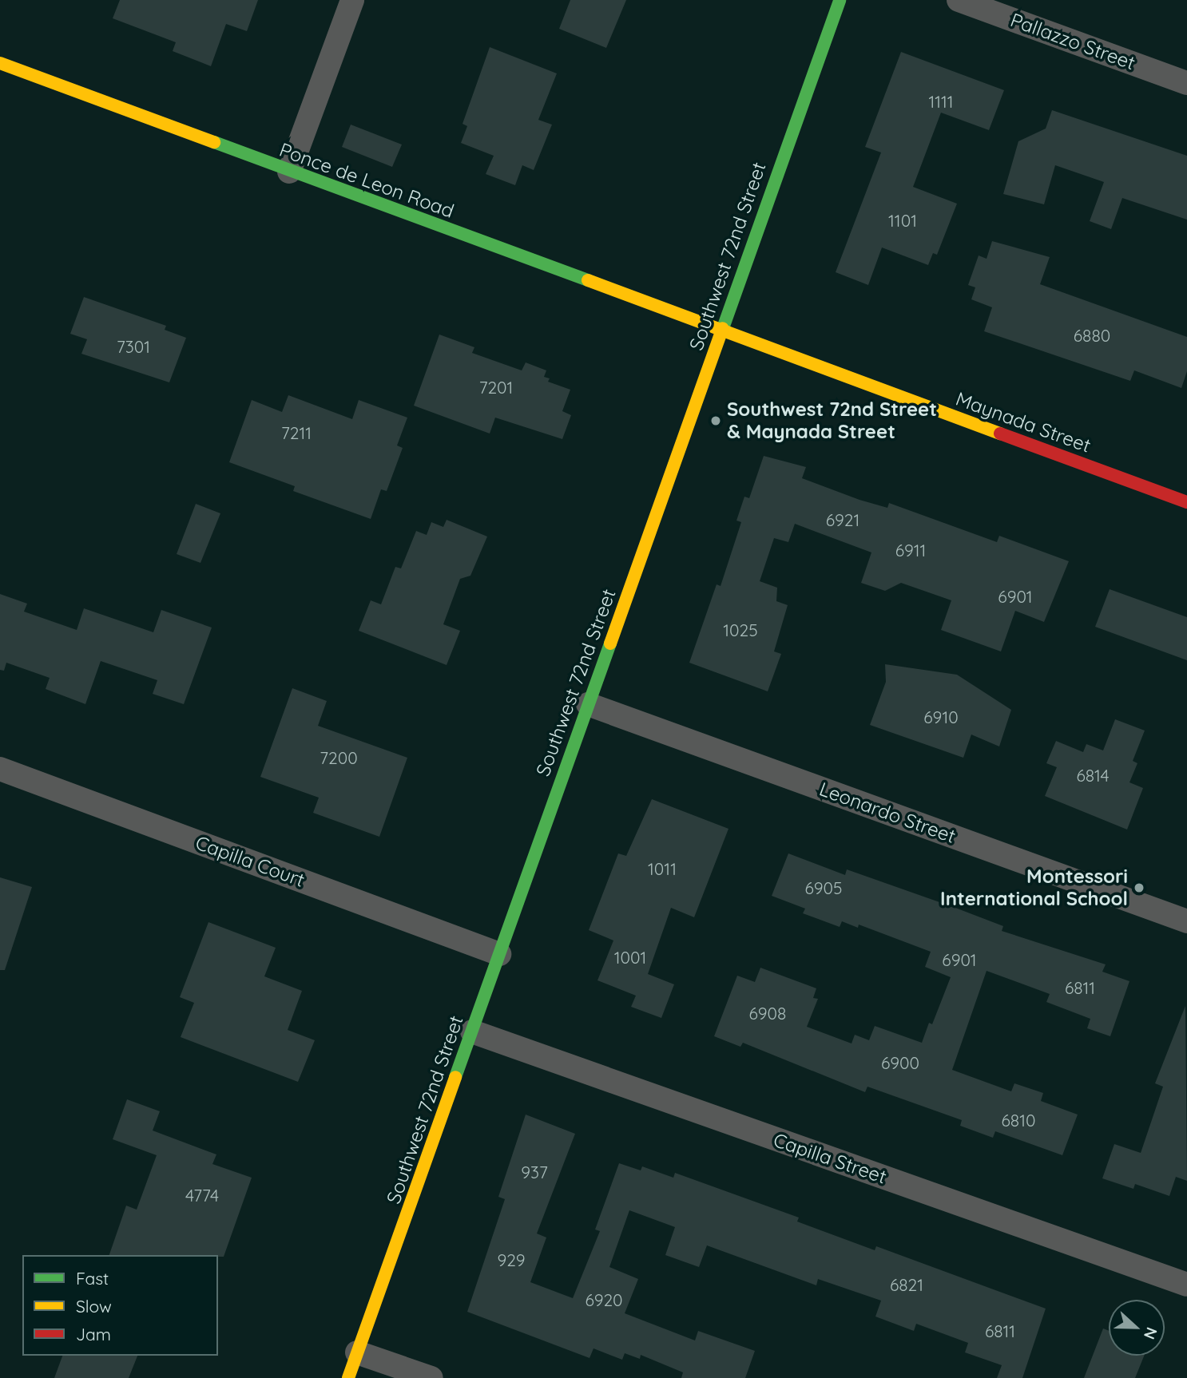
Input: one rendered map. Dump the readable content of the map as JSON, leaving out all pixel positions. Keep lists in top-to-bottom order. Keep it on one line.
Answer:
{"streets":{"main road":["Ponce de Leon Road","Southwest 72nd Street","Maynada Street"],"street":["Pallazzo Street","Leonardo Street","Capilla Court","Capilla Street"]},"crossings":[["Ponce de Leon Road","Southwest 72nd Street"],["Ponce de Leon Road","Maynada Street"],["Southwest 72nd Street","Maynada Street"],["Southwest 72nd Street","Leonardo Street"],["Southwest 72nd Street","Capilla Court"],["Southwest 72nd Street","Capilla Street"]],"places":["Southwest 72nd Street & Maynada Street","Montessori International School"],"house_numbers":["1111","1101","6880","7301","7201","7211","6921","6911","6901","1025","6910","7200","6814","1011","6905","1001","6901","6811","6908","6900","6810","937","4774","929","6821","6920","6811"],"legend":["Fast","Slow","Jam"],"north":"right"}
